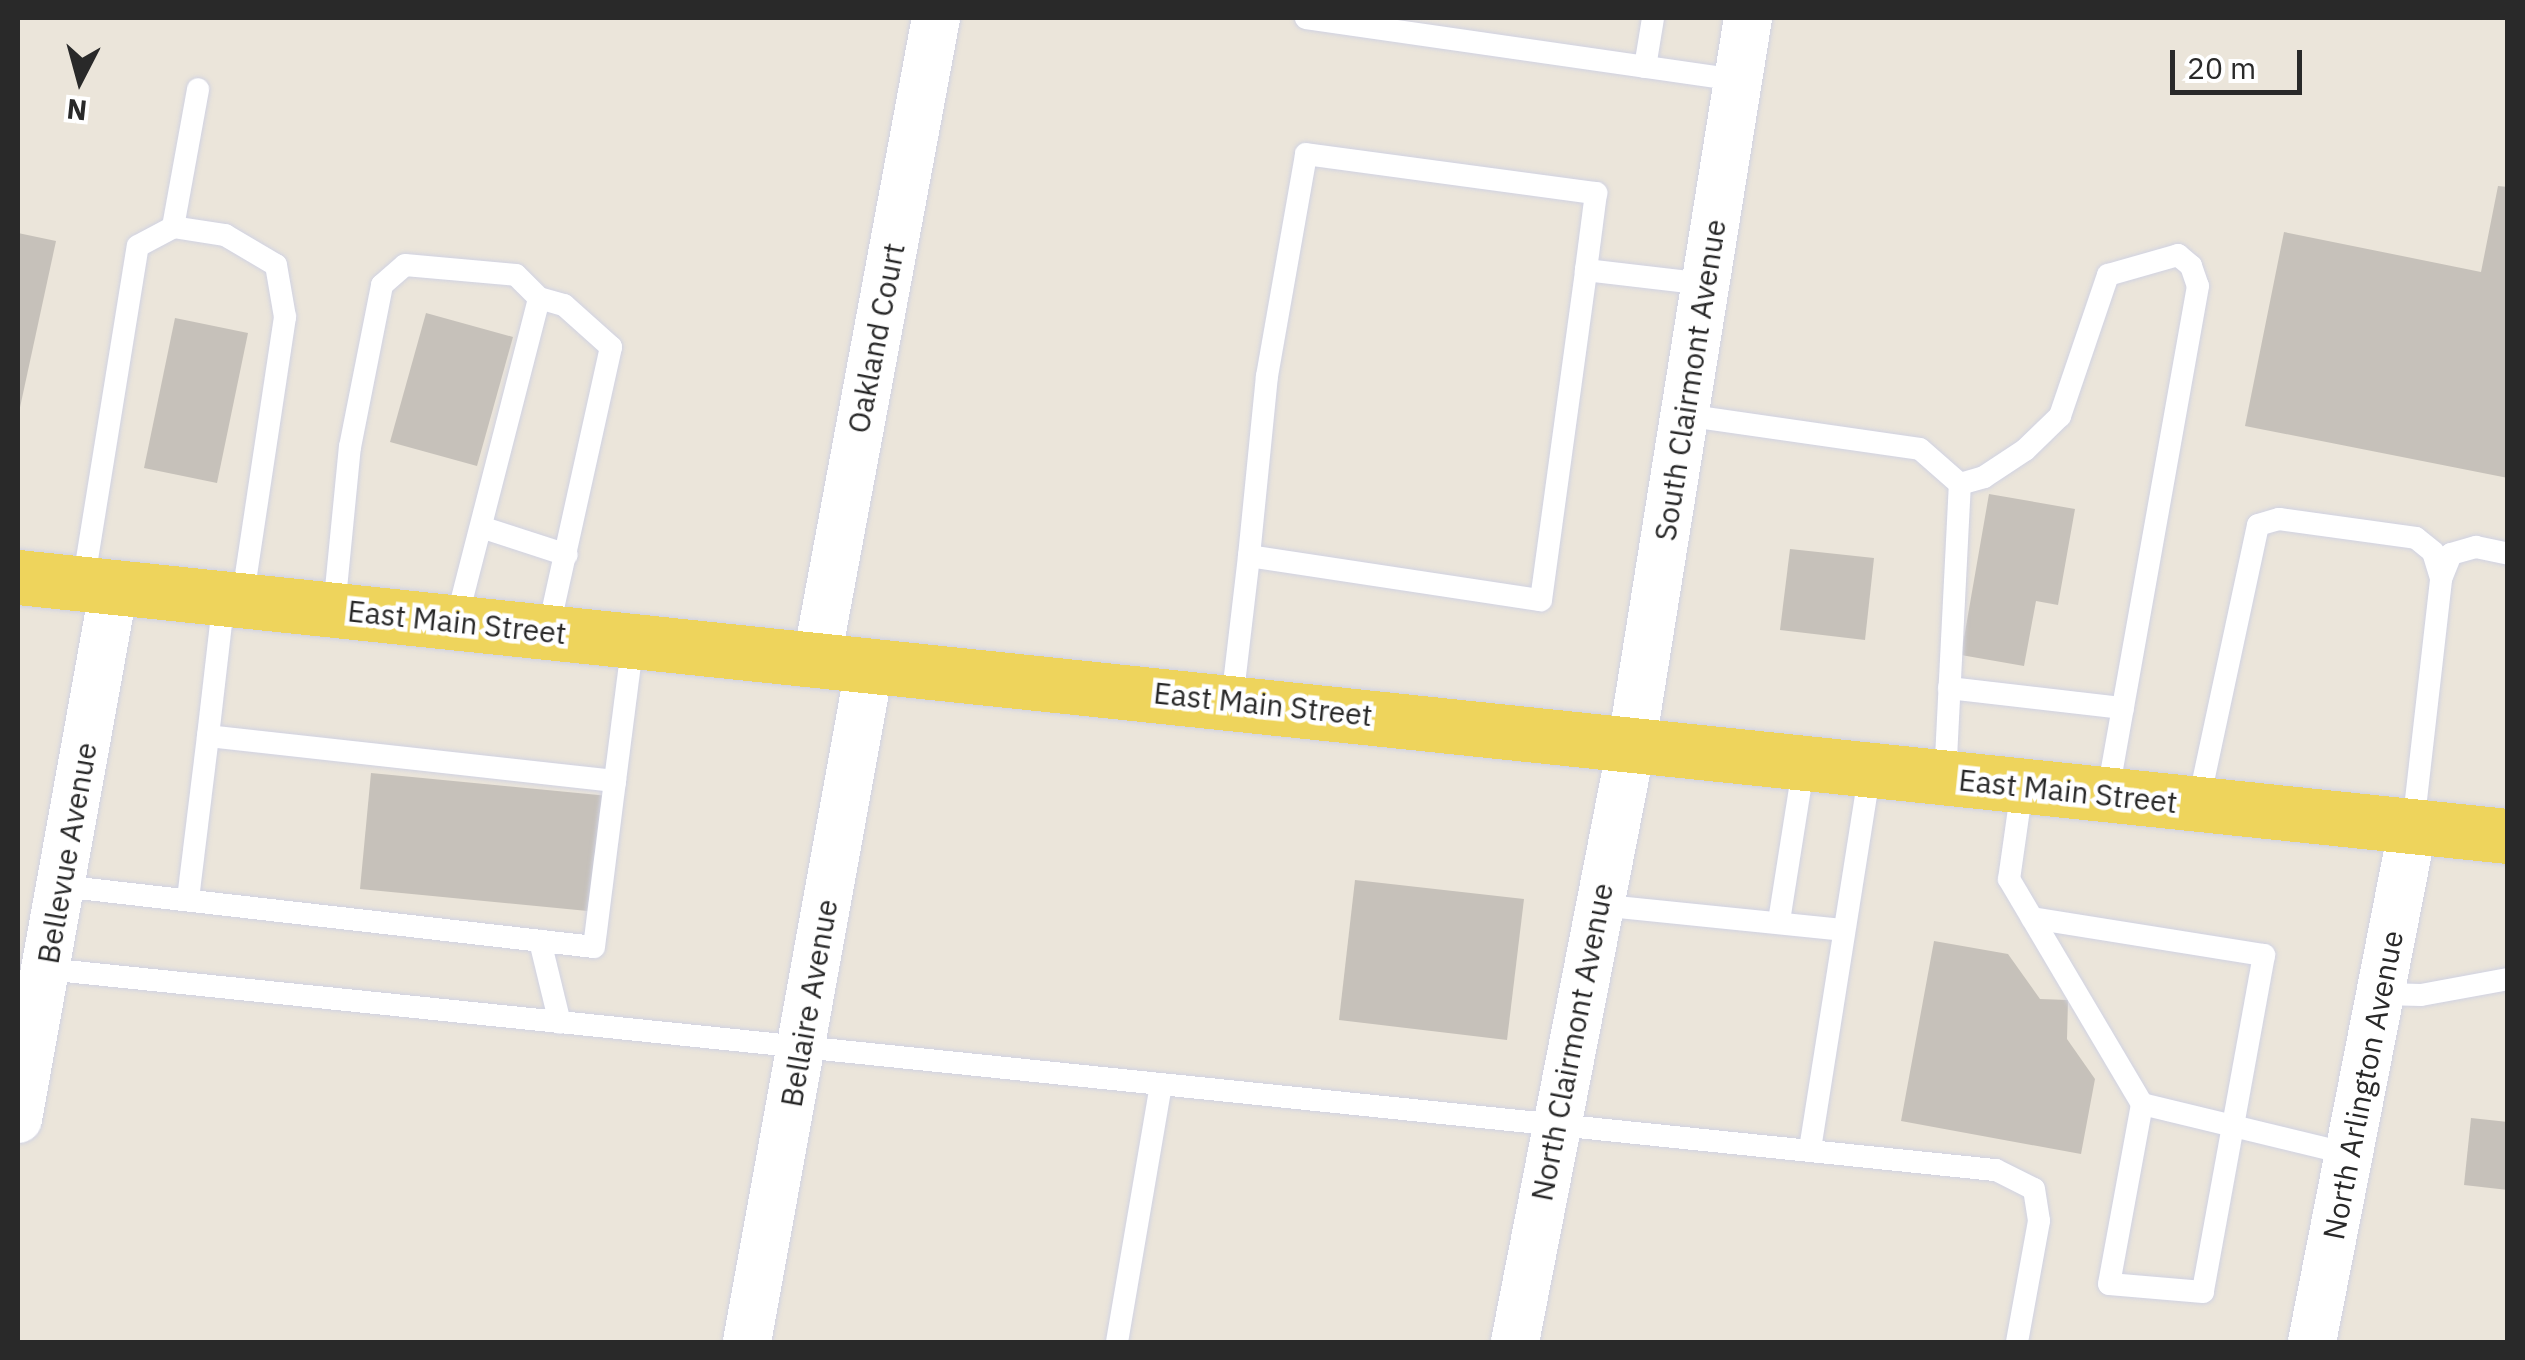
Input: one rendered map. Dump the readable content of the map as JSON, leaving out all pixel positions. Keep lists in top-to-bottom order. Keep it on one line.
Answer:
{"streets":{"main road":["East Main Street"],"street":["Oakland Court","South Clairmont Avenue","Bellevue Avenue","Bellaire Avenue","North Clairmont Avenue","North Arlington Avenue"]},"crossings":[["Oakland Court","East Main Street"],["South Clairmont Avenue","East Main Street"],["South Clairmont Avenue","North Clairmont Avenue"],["East Main Street","Bellevue Avenue"],["East Main Street","Bellaire Avenue"],["East Main Street","North Clairmont Avenue"],["East Main Street","North Arlington Avenue"]],"scale_bar":"20 m","north":"bottom"}
